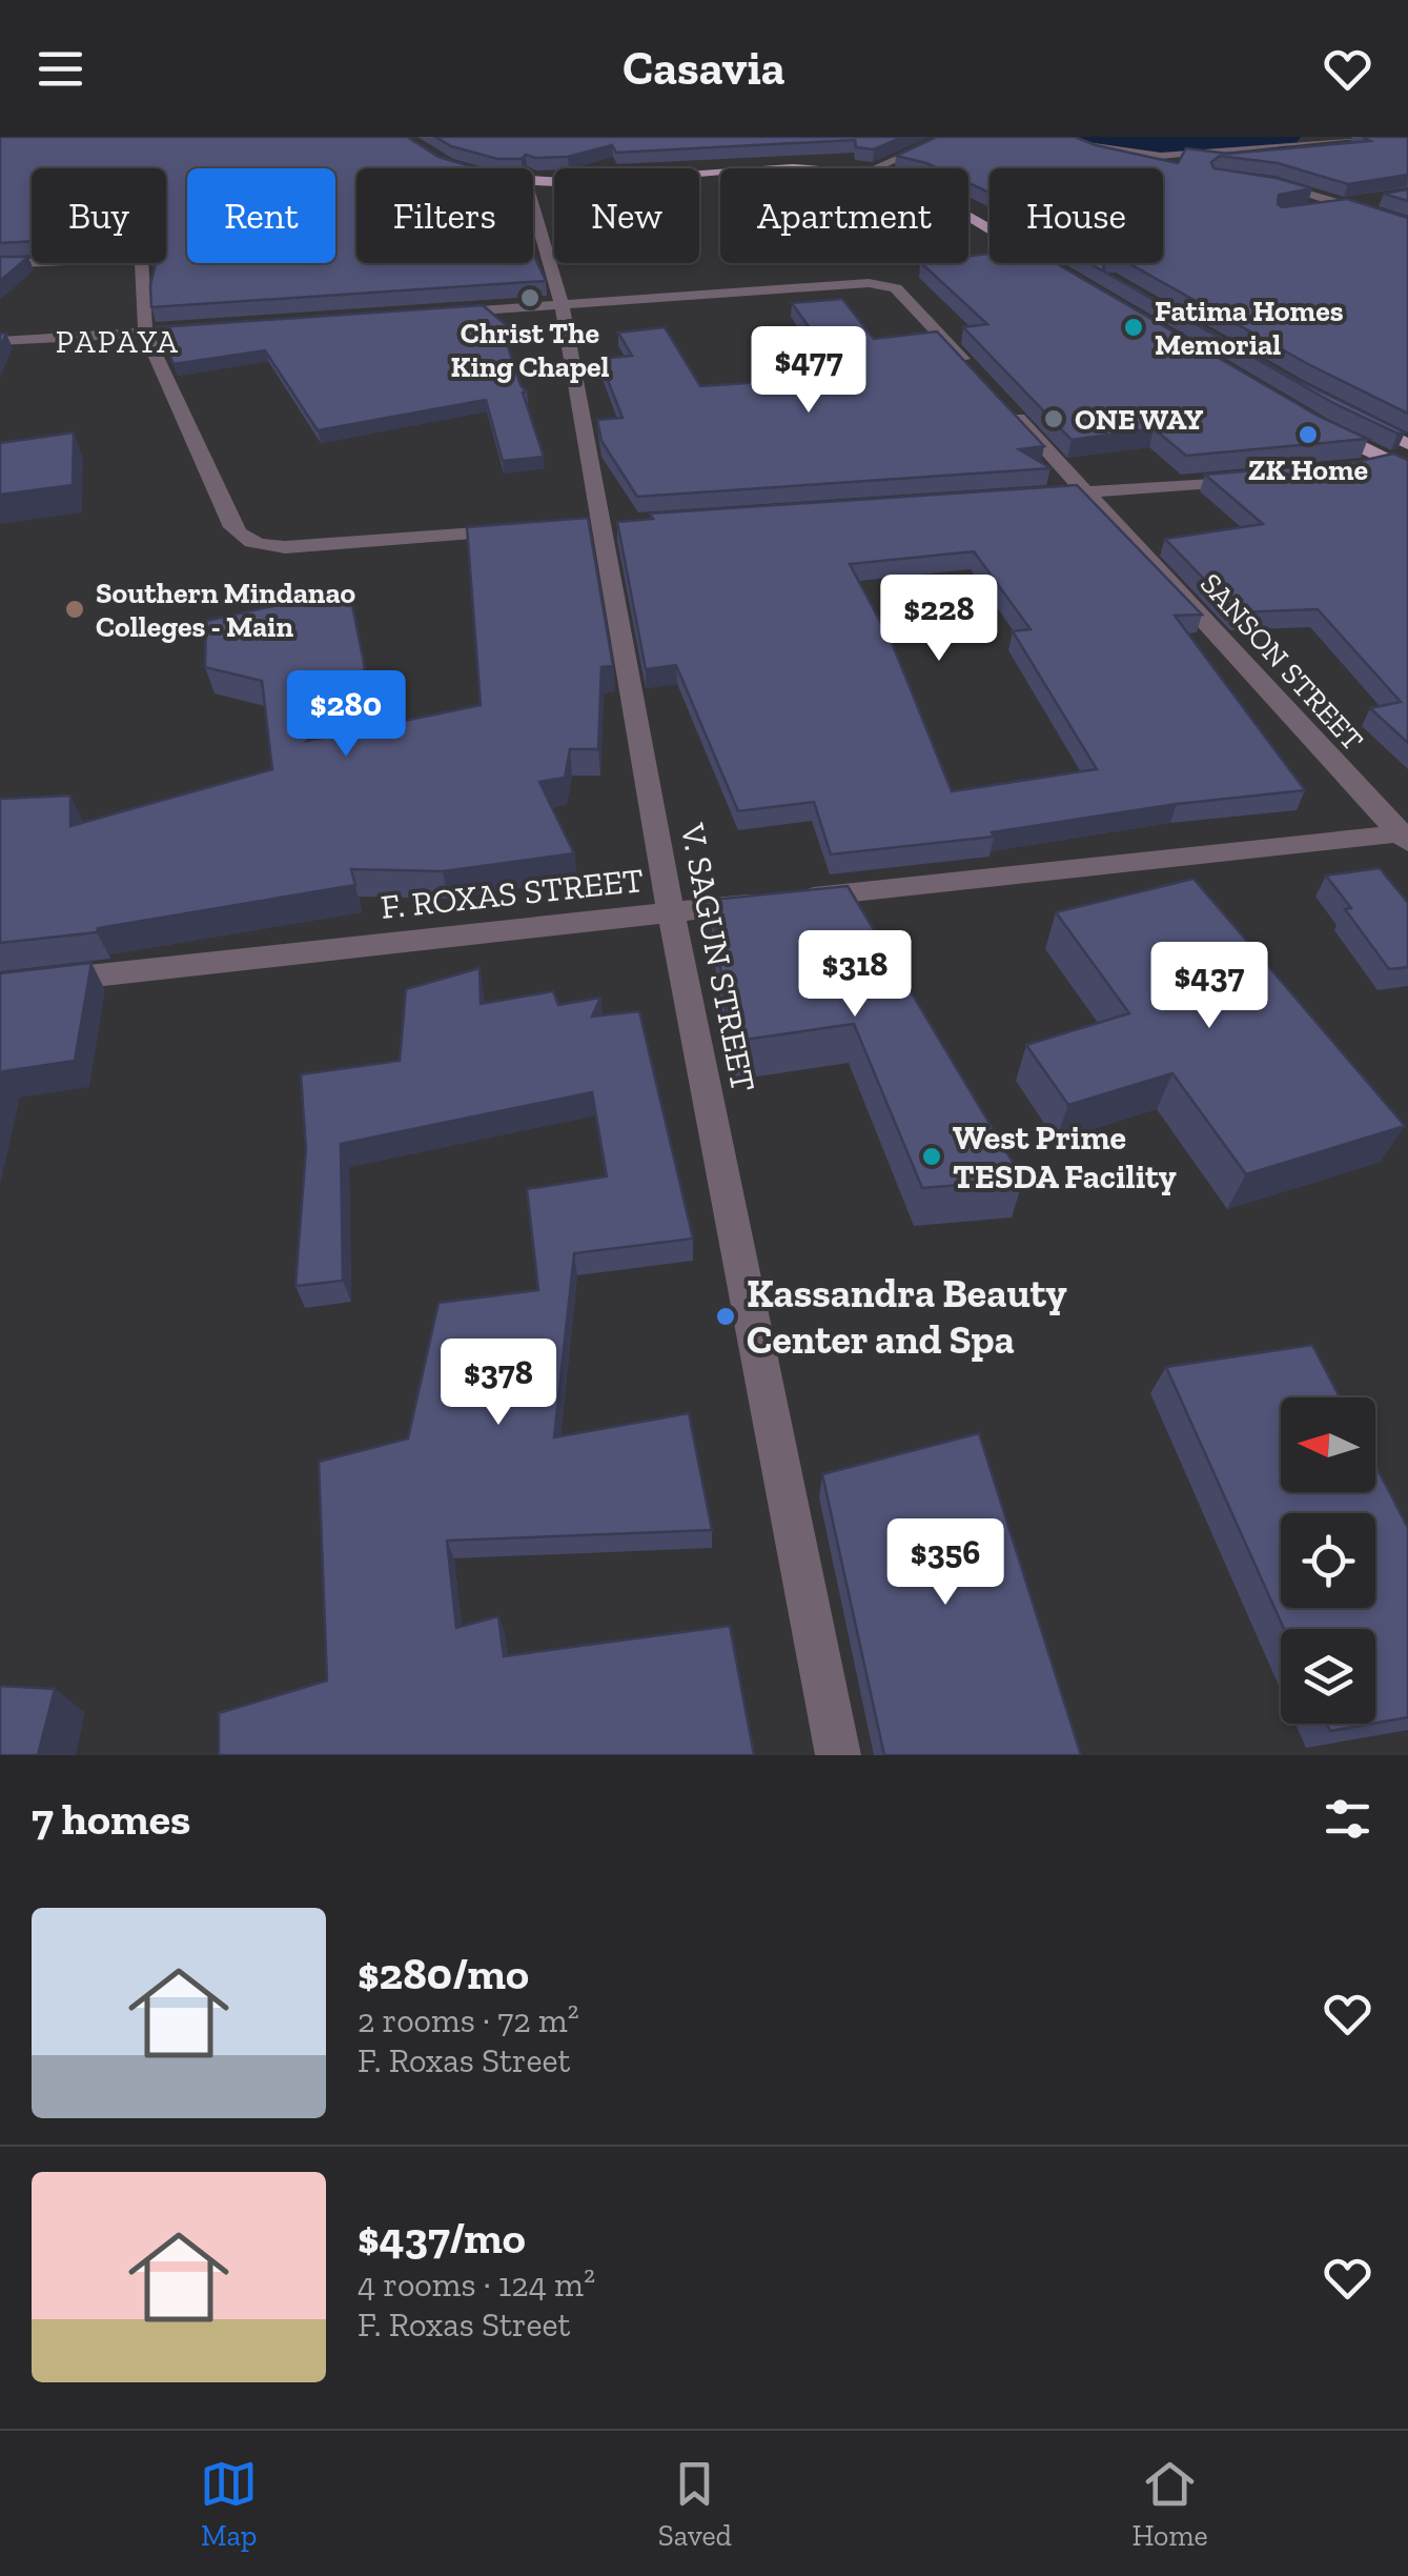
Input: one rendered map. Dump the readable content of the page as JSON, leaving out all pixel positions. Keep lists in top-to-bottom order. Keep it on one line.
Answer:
{"streets":{"street":["SANSON STREET","F. ROXAS STREET","V. SAGUN STREET"]},"crossings":[["SANSON STREET","F. ROXAS STREET"],["F. ROXAS STREET","V. SAGUN STREET"]],"districts":["PAPAYA"],"places":["Christ The King Chapel","Fatima Homes Memorial","ONE WAY","ZK Home","Southern Mindanao Colleges - Main","West Prime TESDA Facility","Kassandra Beauty Center and Spa"],"north":"left","page":{"header":"Casavia","chip":["Buy","Rent","Filters","New","Apartment","House"],"price":["$477","$228","$280","$318","$437","$378","$356"],"heading":"7 homes","list":[{"name":"$280/mo","note":"2 rooms · 72 m² · F. Roxas Street"},{"name":"$437/mo","note":"4 rooms · 124 m² · F. Roxas Street"}],"tabs":["Map","Saved","Home"]}}
